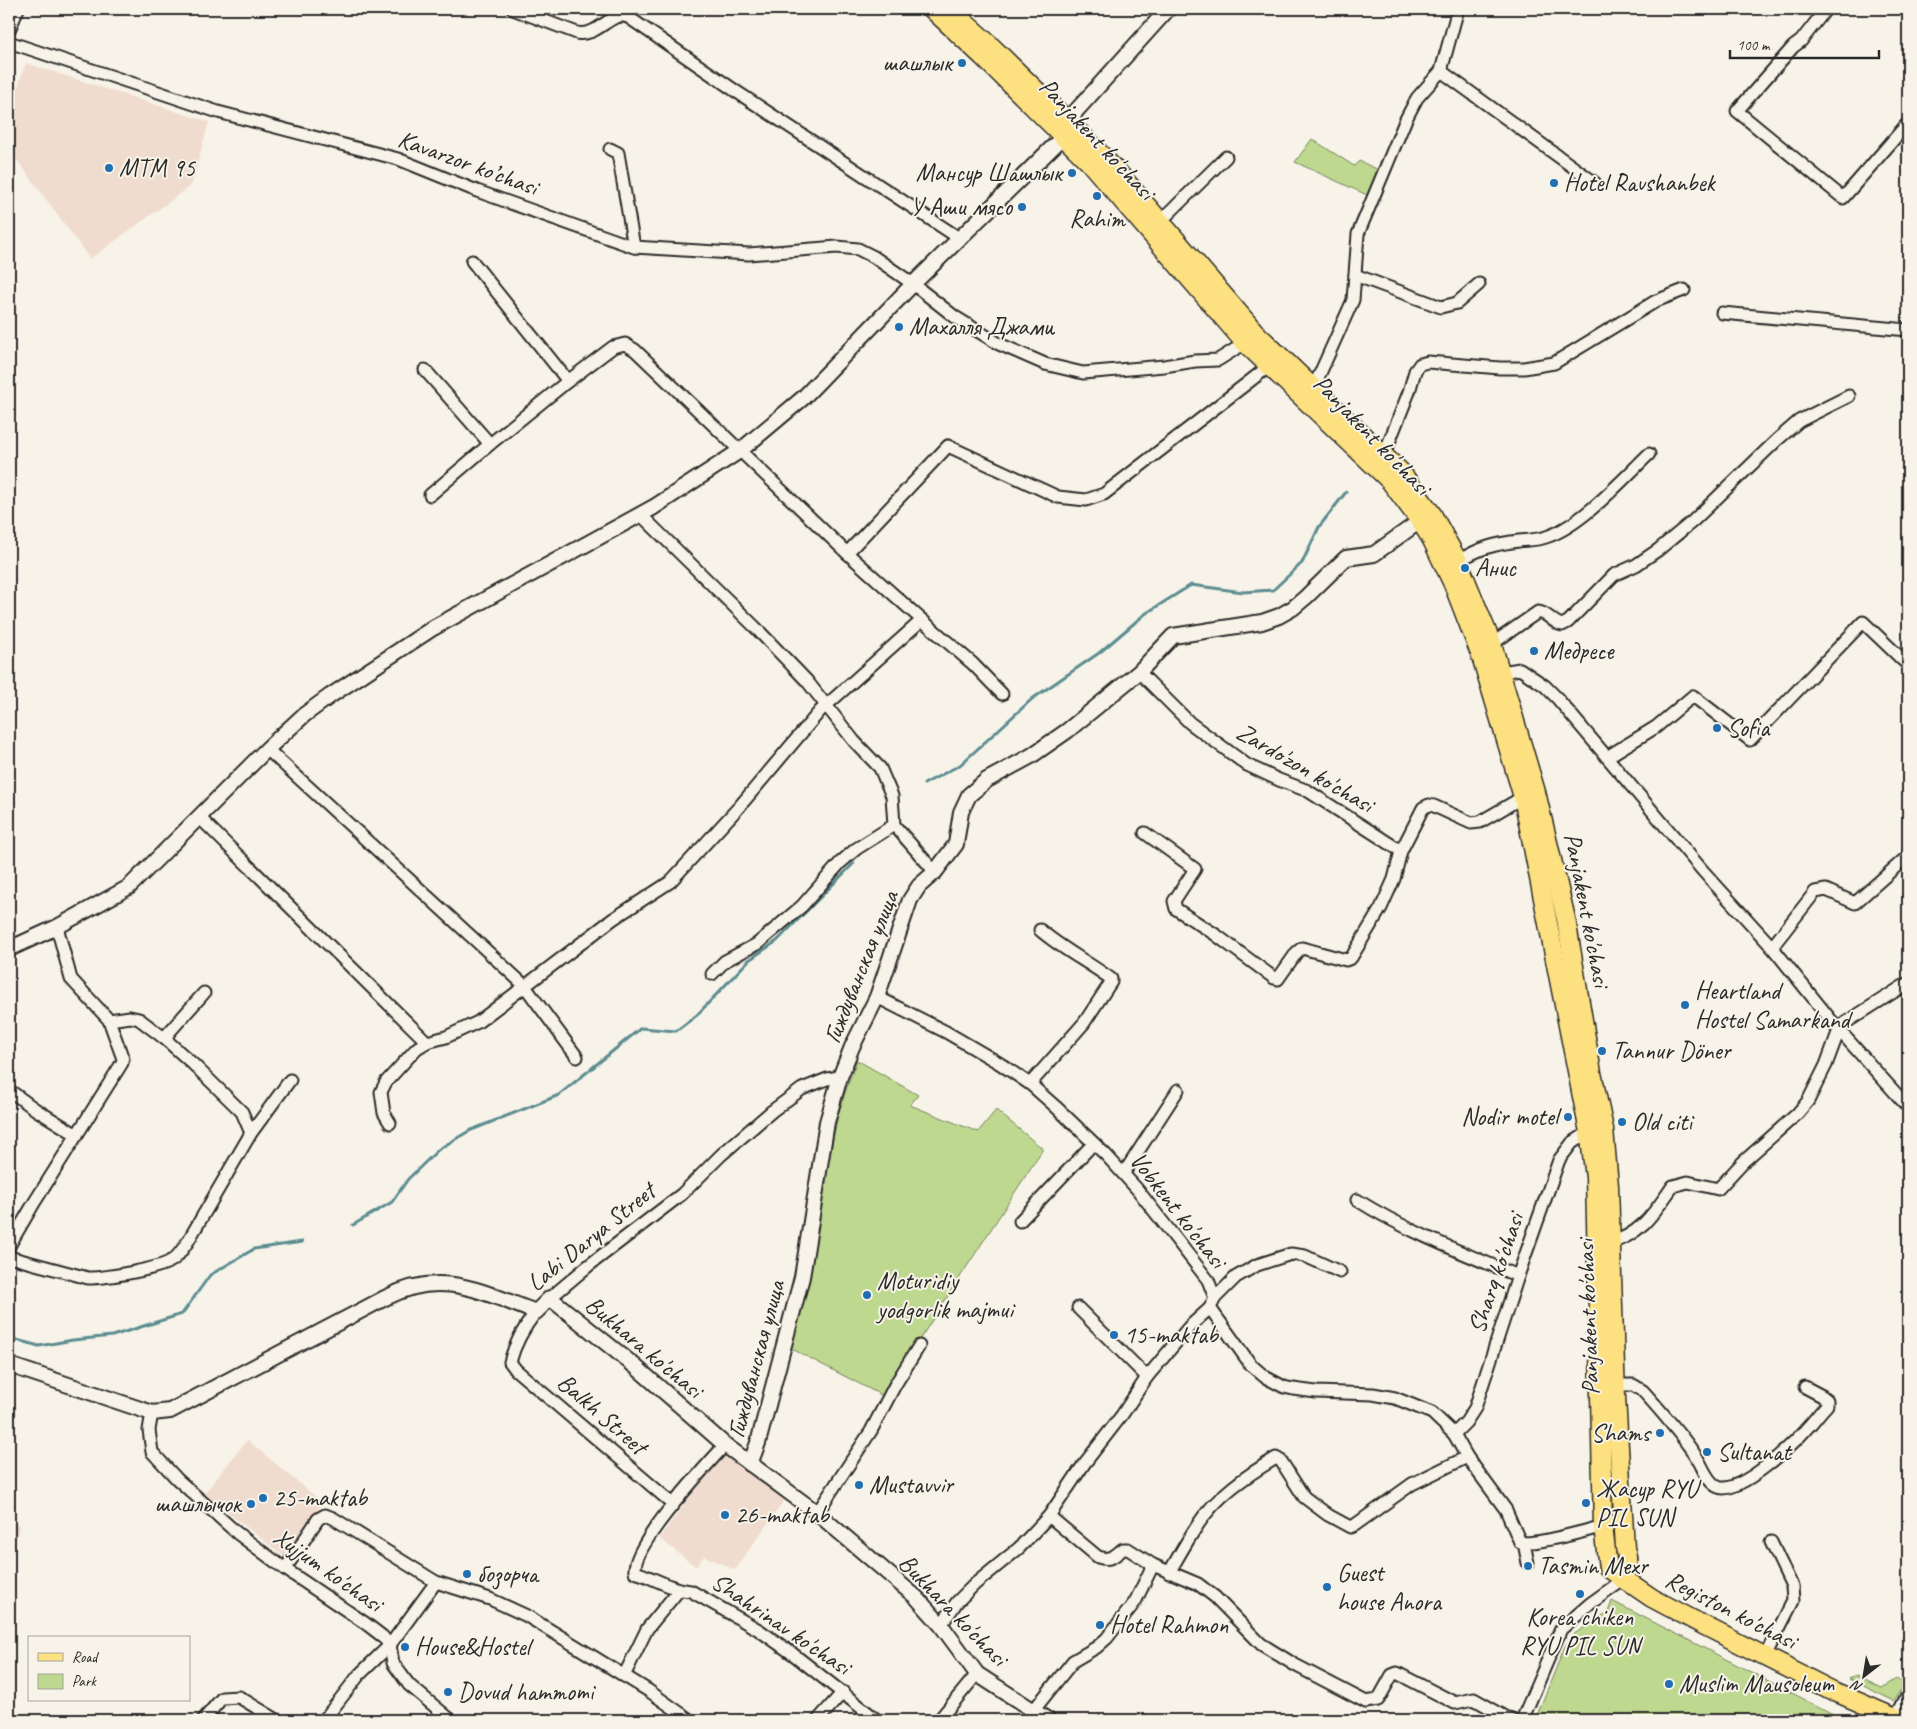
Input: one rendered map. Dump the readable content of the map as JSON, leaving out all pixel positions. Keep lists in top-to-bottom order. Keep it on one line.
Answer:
{"streets":{"main road":["Panjakent ko'chasi","Registon ko'chasi"],"street":["Kavarzor ko’chasi","Zardo'zon ko'chasi","Гиждуванская улица","Vobkent ko'chasi","Labi Darya Street","Sharq ko'chasi","Bukhara ko'chasi","Balkh Street","Xujjum ko'chasi","Shahrinav ko'chasi"]},"crossings":[["Panjakent ko'chasi","Kavarzor ko’chasi"],["Panjakent ko'chasi","Гиждуванская улица"],["Panjakent ko'chasi","Sharq ko'chasi"],["Panjakent ko'chasi","Registon ko'chasi"],["Zardo'zon ko'chasi","Гиждуванская улица"],["Гиждуванская улица","Vobkent ko'chasi"],["Гиждуванская улица","Labi Darya Street"],["Гиждуванская улица","Bukhara ko'chasi"],["Vobkent ko'chasi","Sharq ko'chasi"],["Labi Darya Street","Bukhara ko'chasi"],["Labi Darya Street","Balkh Street"],["Labi Darya Street","Xujjum ko'chasi"],["Bukhara ko'chasi","Shahrinav ko'chasi"],["Balkh Street","Shahrinav ko'chasi"]],"places":["шашлык","МТМ 95","Мансур Шашлык","Hotel Ravshanbek","Rahim","У Аши мясо","Махалля Джами","Анис","Медресе","Sofia","Heartland Hostel Samarkand","Tannur Döner","Nodir motel","Old citi","Moturidiy yodgorlik majmui","15-maktab","Shams","Sultanat","Mustavvir","25-maktab","Жасур RYU PIL SUN","шашлычок","26-maktab","Tasmin Mexr","бозорча","Guest house Anora","Korea chiken RYU PIL SUN","Hotel Rahmon","House&Hostel","Muslim Mausoleum","Dovud hammomi"],"legend":["Road","Park"],"scale_bar":"100 m","north":"bottom left"}
